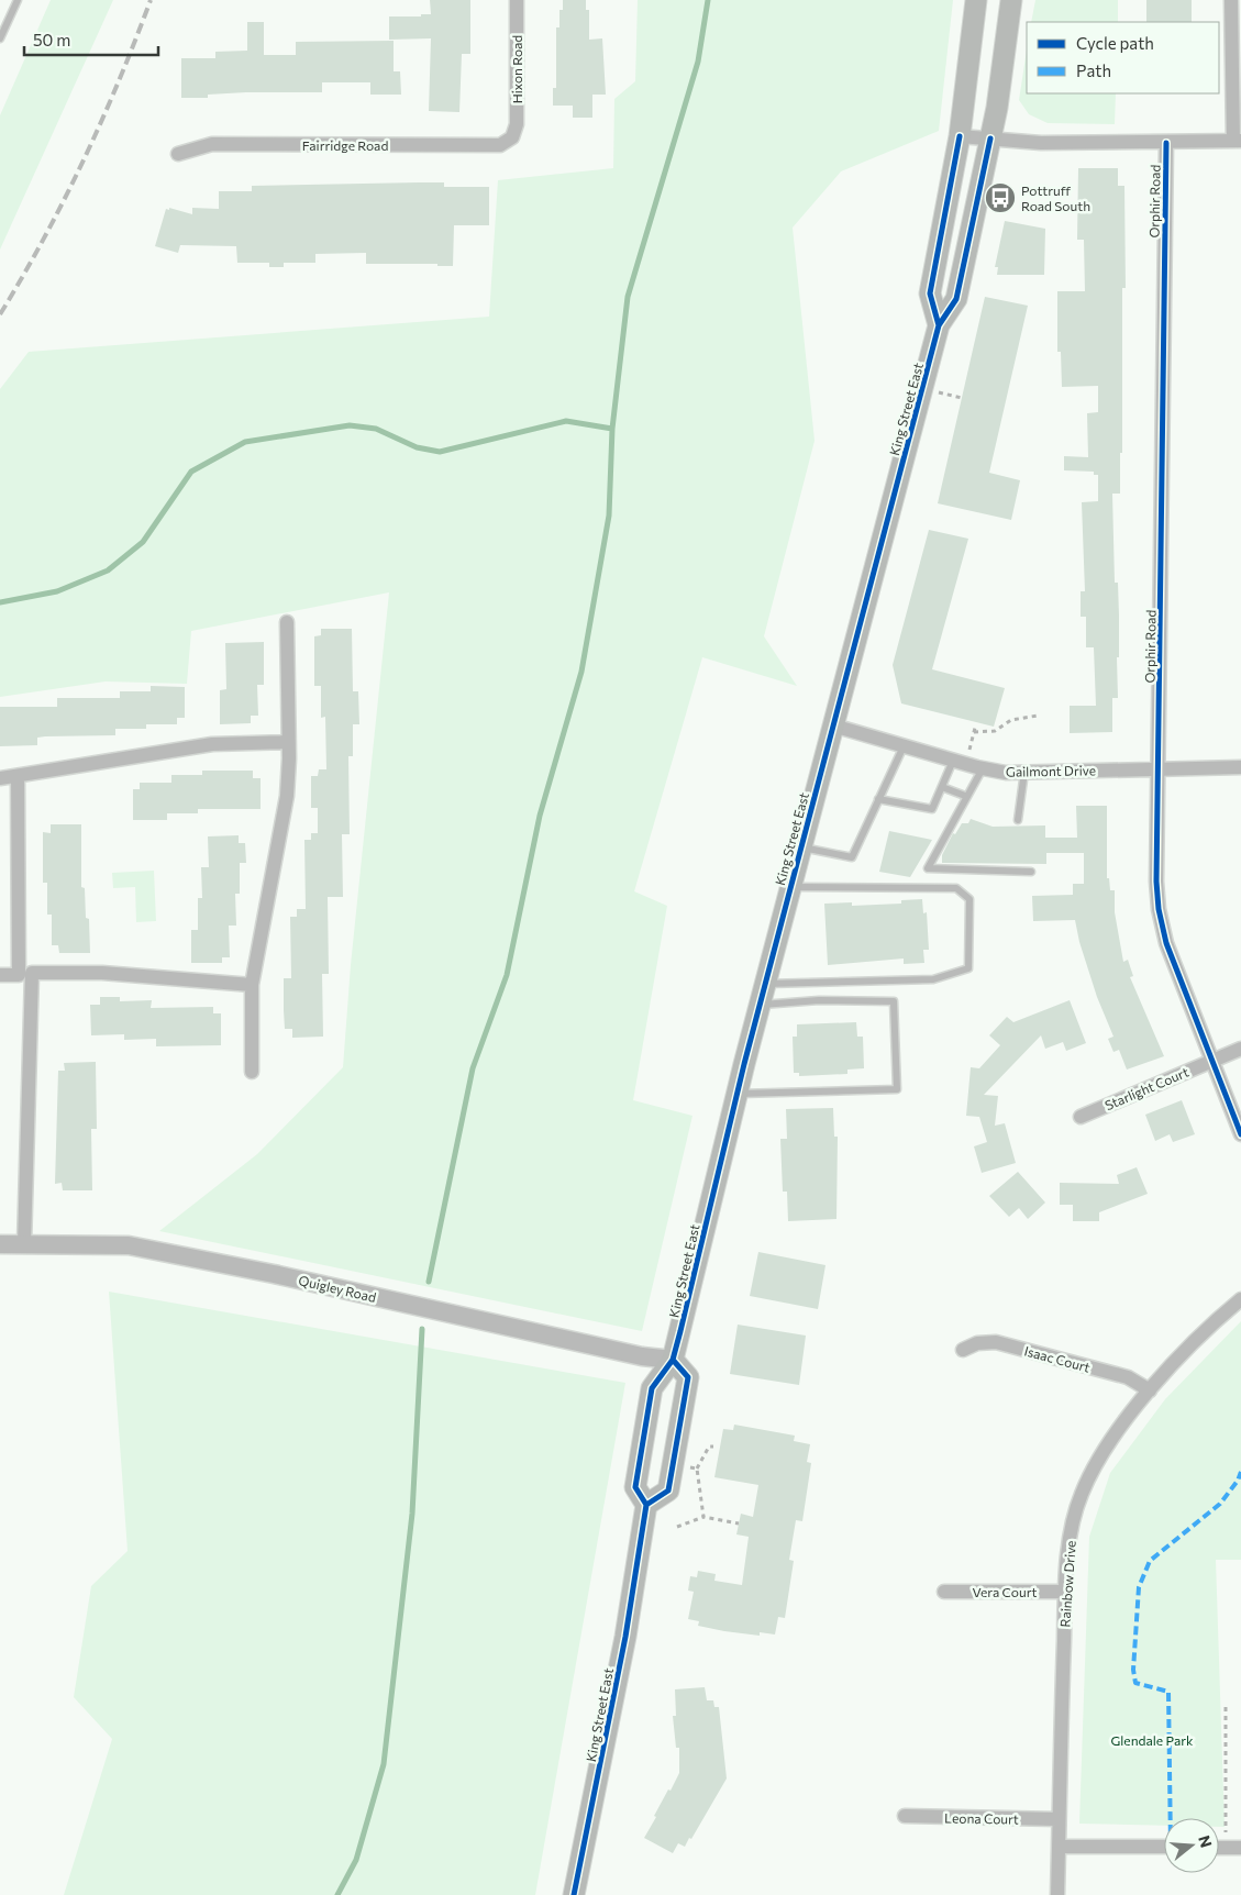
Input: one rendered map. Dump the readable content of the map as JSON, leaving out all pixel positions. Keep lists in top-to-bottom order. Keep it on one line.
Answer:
{"streets":{"main road":["King Street East"],"street":["Hixon Road","Fairridge Road","Orphir Road","Gailmont Drive","Starlight Court","Quigley Road","Isaac Court","Rainbow Drive","Vera Court","Leona Court"]},"crossings":[["Hixon Road","Fairridge Road"],["Orphir Road","Gailmont Drive"],["Orphir Road","Starlight Court"],["King Street East","Gailmont Drive"],["King Street East","Quigley Road"],["Isaac Court","Rainbow Drive"],["Rainbow Drive","Vera Court"],["Rainbow Drive","Leona Court"]],"parks":["Glendale Park"],"places":{"bus stop":["Pottruff Road South"]},"legend":["Cycle path","Path"],"scale_bar":"50 m","north":"right"}
